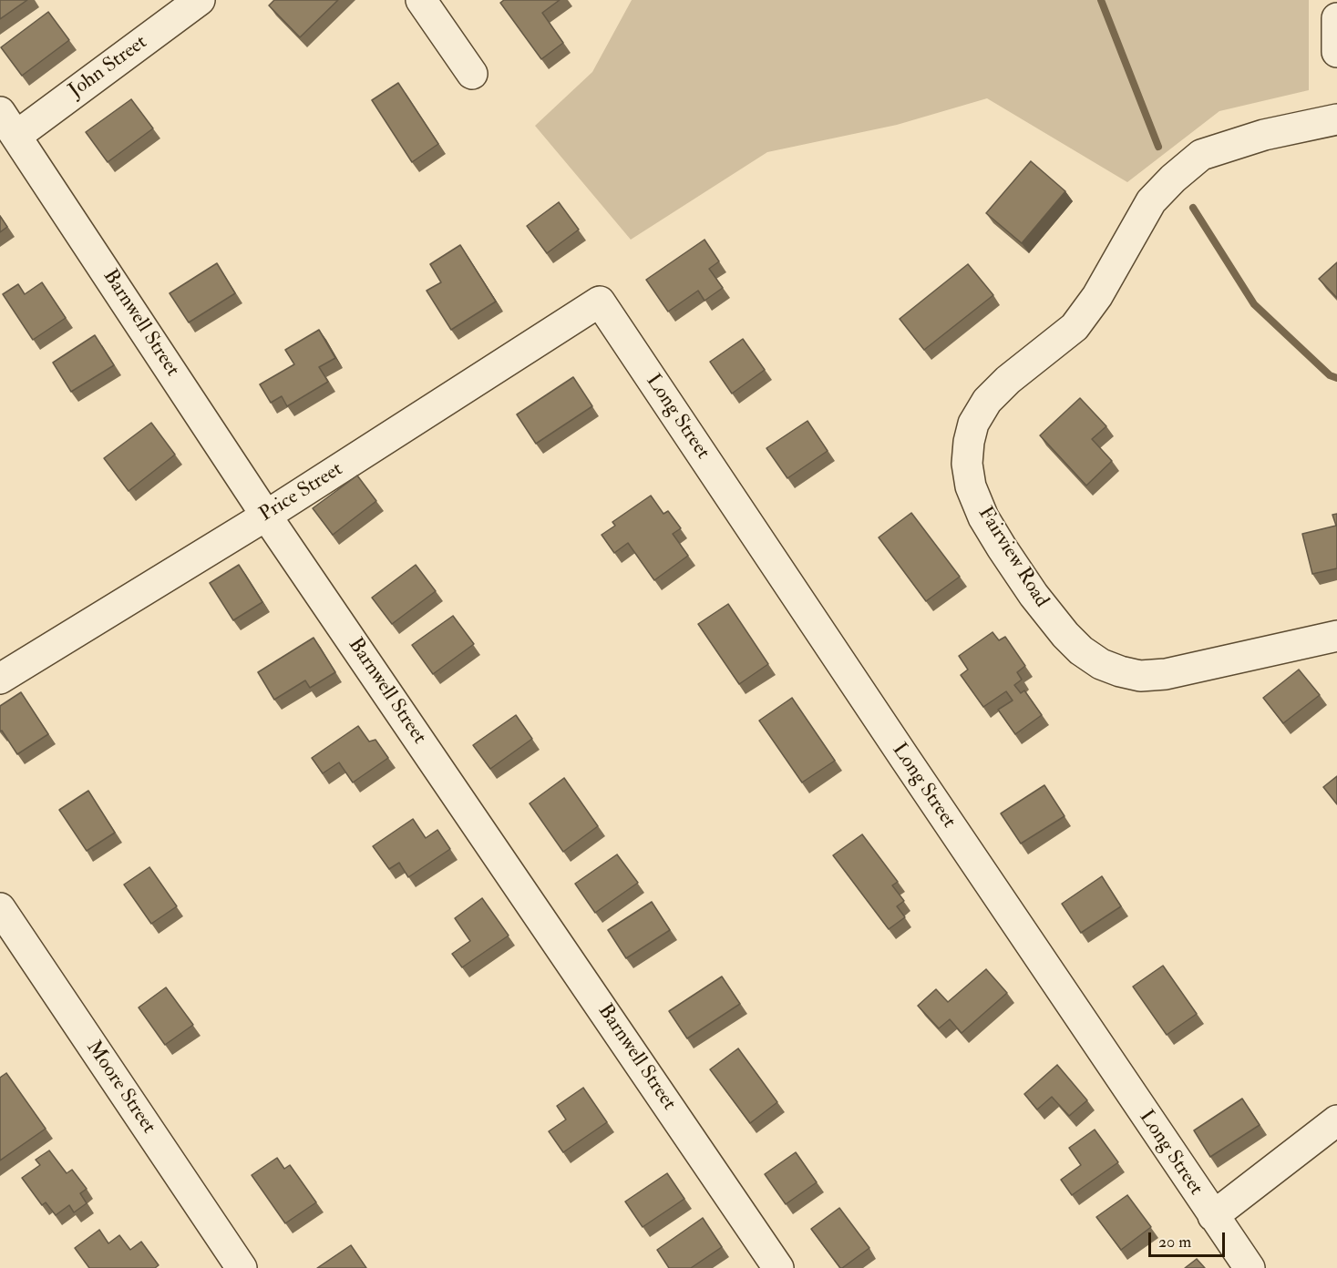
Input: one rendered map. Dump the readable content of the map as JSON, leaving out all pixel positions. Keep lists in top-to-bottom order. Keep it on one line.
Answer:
{"streets":{"street":["John Street","Barnwell Street","Long Street","Price Street","Fairview Road","Moore Street"]},"crossings":[["John Street","Barnwell Street"],["Barnwell Street","Price Street"],["Long Street","Price Street"]],"scale_bar":"20 m"}
